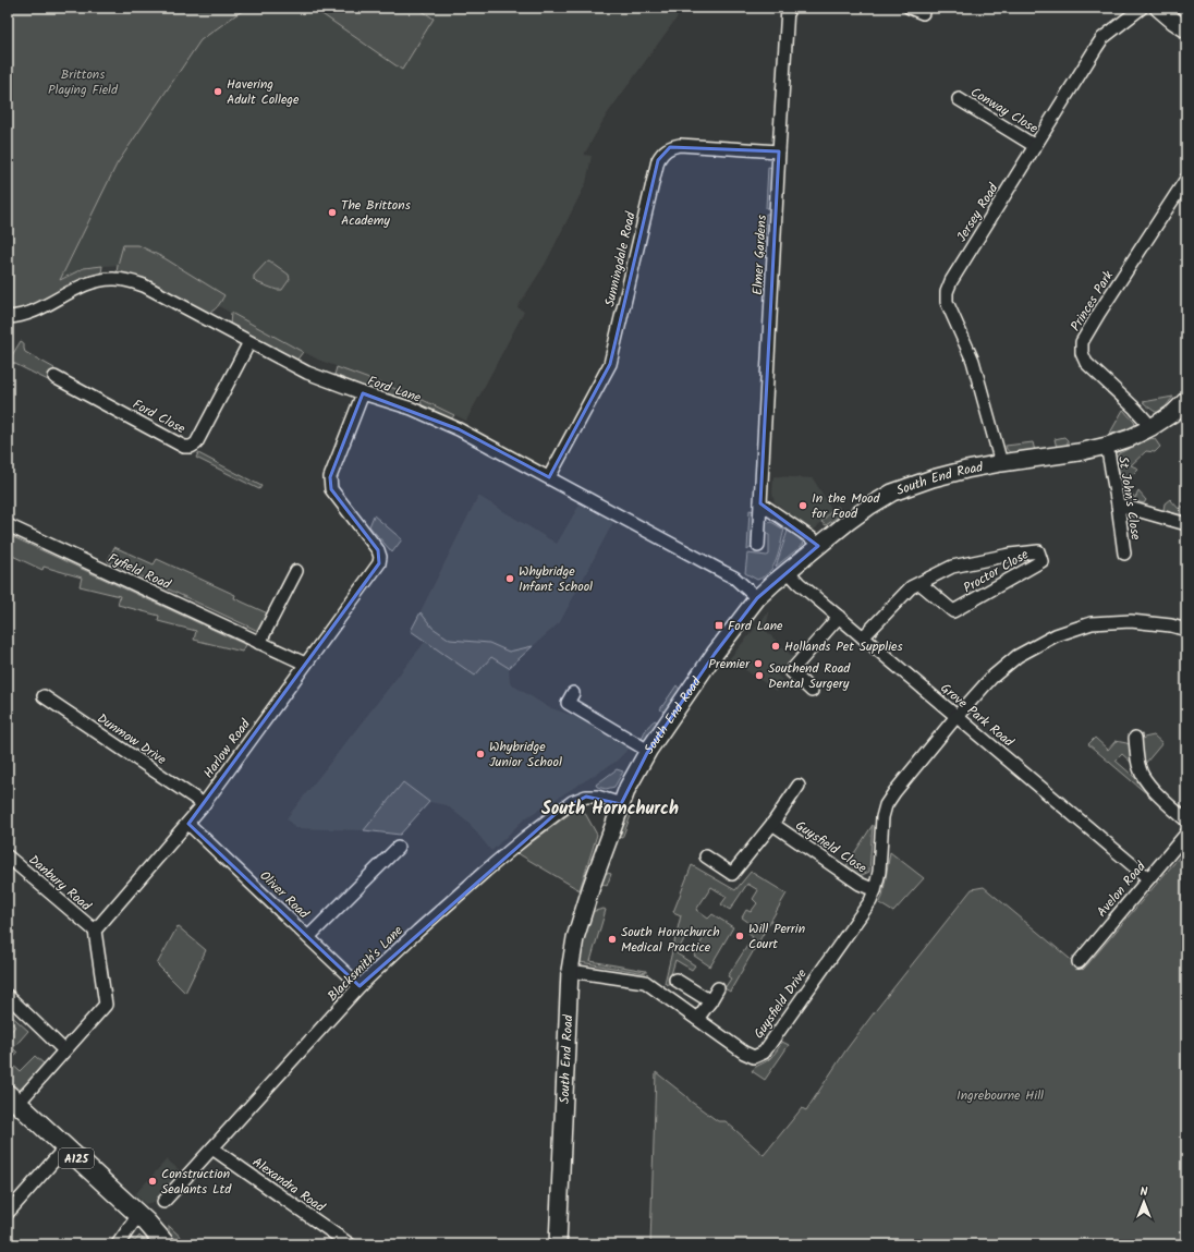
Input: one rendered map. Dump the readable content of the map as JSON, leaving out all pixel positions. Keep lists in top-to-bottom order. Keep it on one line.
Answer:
{"streets":{"main road":["A125"],"street":["Conway Close","Jersey Road","Elmer Gardens","Sunningdale Road","Princes Park","Ford Lane","Ford Close","South End Road","St John's Close","Fyfield Road","Proctor Close","Grove Park Road","Dunmow Drive","Harlow Road","Guysfield Close","Danbury Road","Avelon Road","Oliver Road","Blacksmith's Lane","Guysfield Drive","Alexandra Road"]},"crossings":[["Conway Close","Jersey Road"],["Jersey Road","South End Road"],["Elmer Gardens","Sunningdale Road"],["Sunningdale Road","Ford Lane"],["Princes Park","South End Road"],["Ford Lane","Ford Close"],["Ford Lane","South End Road"],["Ford Lane","Harlow Road"],["South End Road","St John's Close"],["South End Road","Grove Park Road"],["South End Road","Blacksmith's Lane"],["South End Road","Guysfield Drive"],["Fyfield Road","Harlow Road"],["Proctor Close","Grove Park Road"],["Grove Park Road","Avelon Road"],["Grove Park Road","Guysfield Drive"],["Dunmow Drive","Harlow Road"],["Harlow Road","Danbury Road"],["Harlow Road","Oliver Road"],["Guysfield Close","Guysfield Drive"],["Oliver Road","Blacksmith's Lane"],["Blacksmith's Lane","Alexandra Road"]],"districts":["South Hornchurch"],"parks":["Brittons Playing Field","Ingrebourne Hill"],"places":{"other":["Havering Adult College","The Brittons Academy","In the Mood for Food","Whybridge Infant School","Hollands Pet Supplies","Premier","Southend Road Dental Surgery","Whybridge Junior School","Will Perrin Court","South Hornchurch Medical Practice","Construction Sealants Ltd"],"transit":["Ford Lane"]},"north":"top"}
